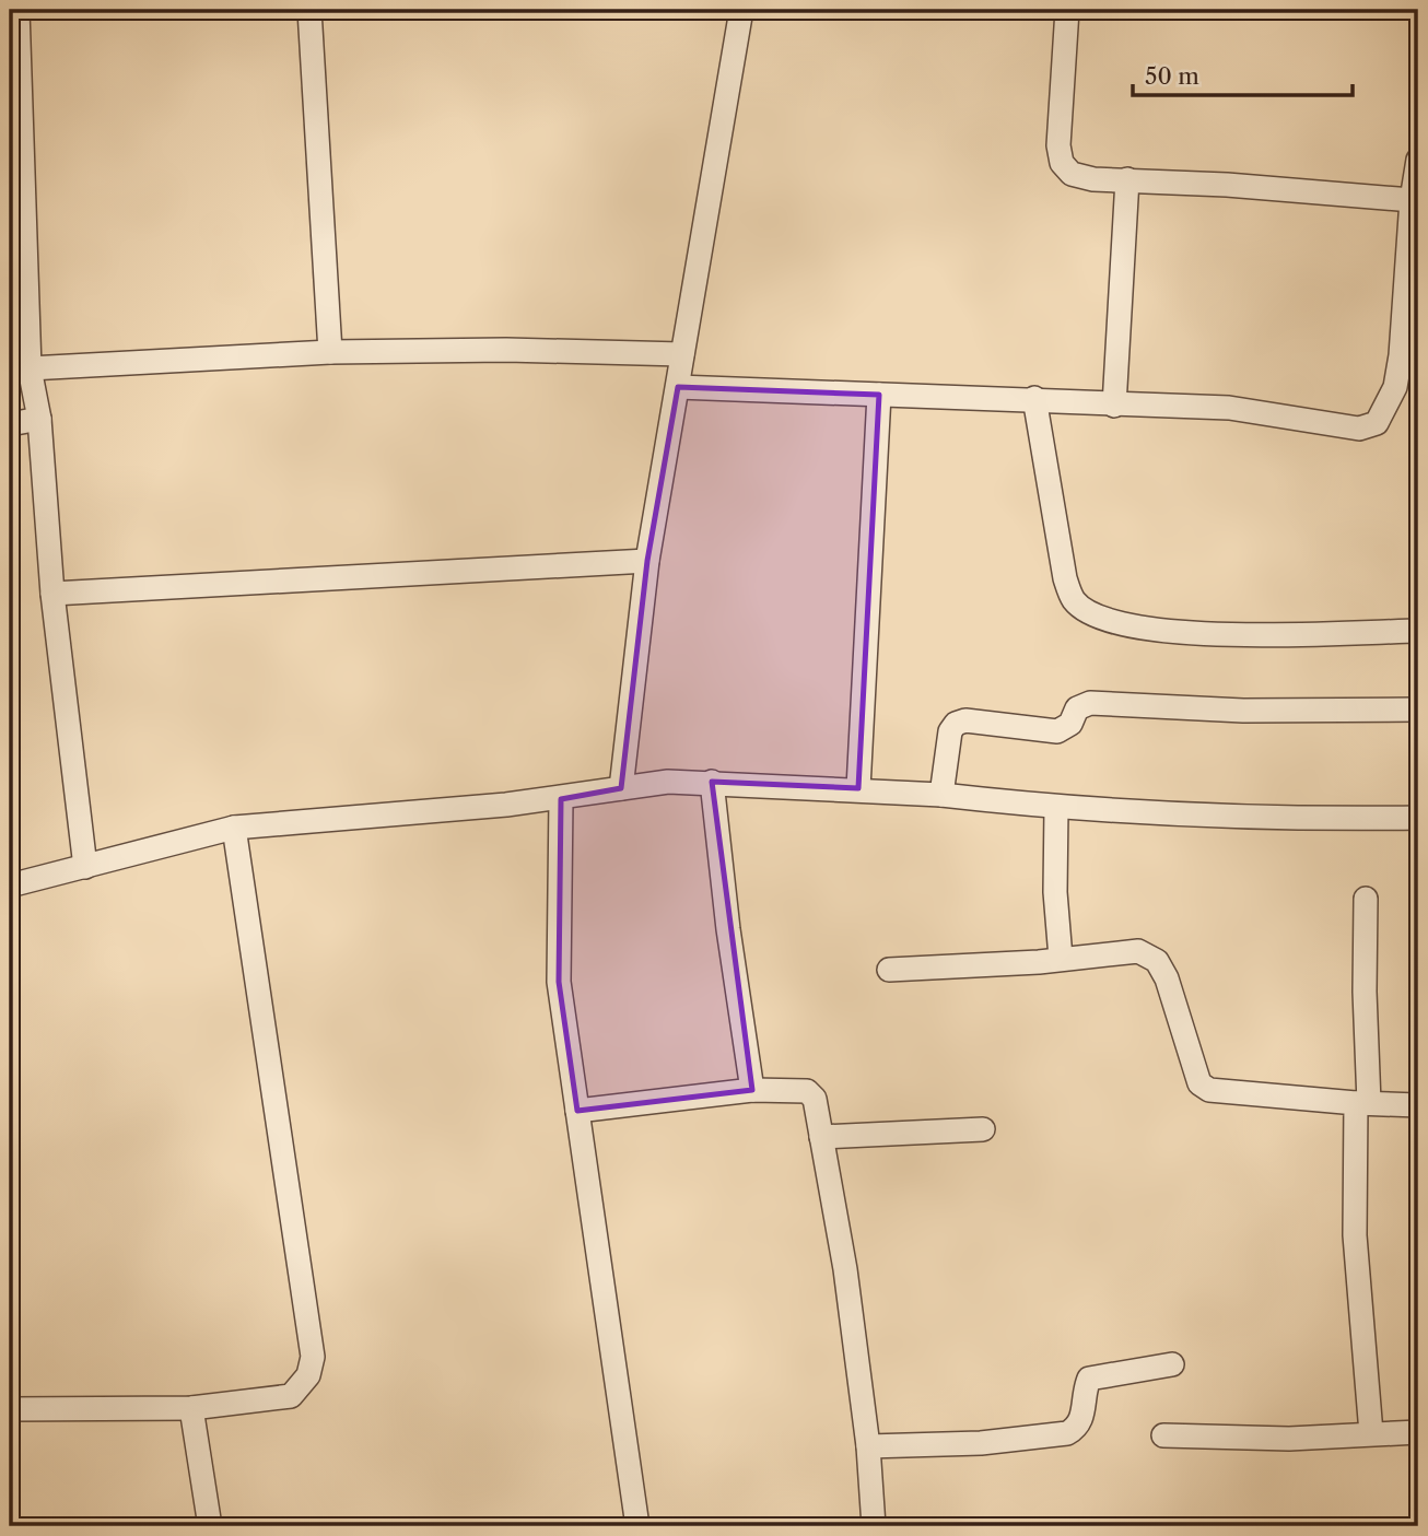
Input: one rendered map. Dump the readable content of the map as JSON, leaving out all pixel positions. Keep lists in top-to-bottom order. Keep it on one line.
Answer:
{"scale_bar":"50 m"}
